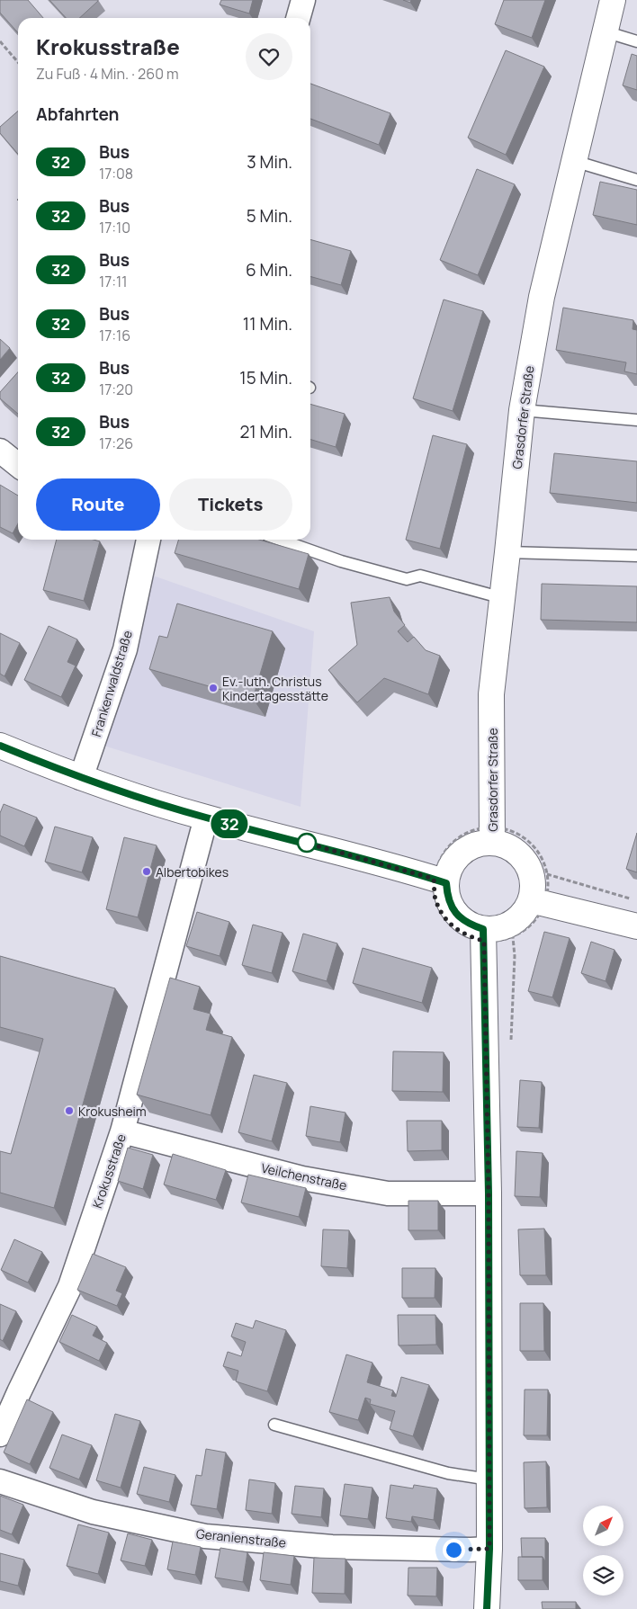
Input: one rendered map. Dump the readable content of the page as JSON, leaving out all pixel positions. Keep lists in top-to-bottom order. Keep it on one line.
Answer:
{"streets":{"street":["Grasdorfer Straße","Frankenwaldstraße","Krokusstraße","Veilchenstraße","Geranienstraße"]},"crossings":[["Krokusstraße","Veilchenstraße"]],"places":["Ev.-luth. Christus Kindertagesstätte","Albertobikes","Krokusheim"],"lines":["bus line 32"],"north":"top right","page":{"on_map":"32","heading":[["Krokusstraße","Zu Fuß · 4 Min. · 260 m"],"Abfahrten"],"list":[{"mark":"32","name":"Bus","note":"17:08","value":"3 Min."},{"mark":"32","name":"Bus","note":"17:10","value":"5 Min."},{"mark":"32","name":"Bus","note":"17:11","value":"6 Min."},{"mark":"32","name":"Bus","note":"17:16","value":"11 Min."},{"mark":"32","name":"Bus","note":"17:20","value":"15 Min."},{"mark":"32","name":"Bus","note":"17:26","value":"21 Min."}],"buttons":["Route","Tickets"]}}
